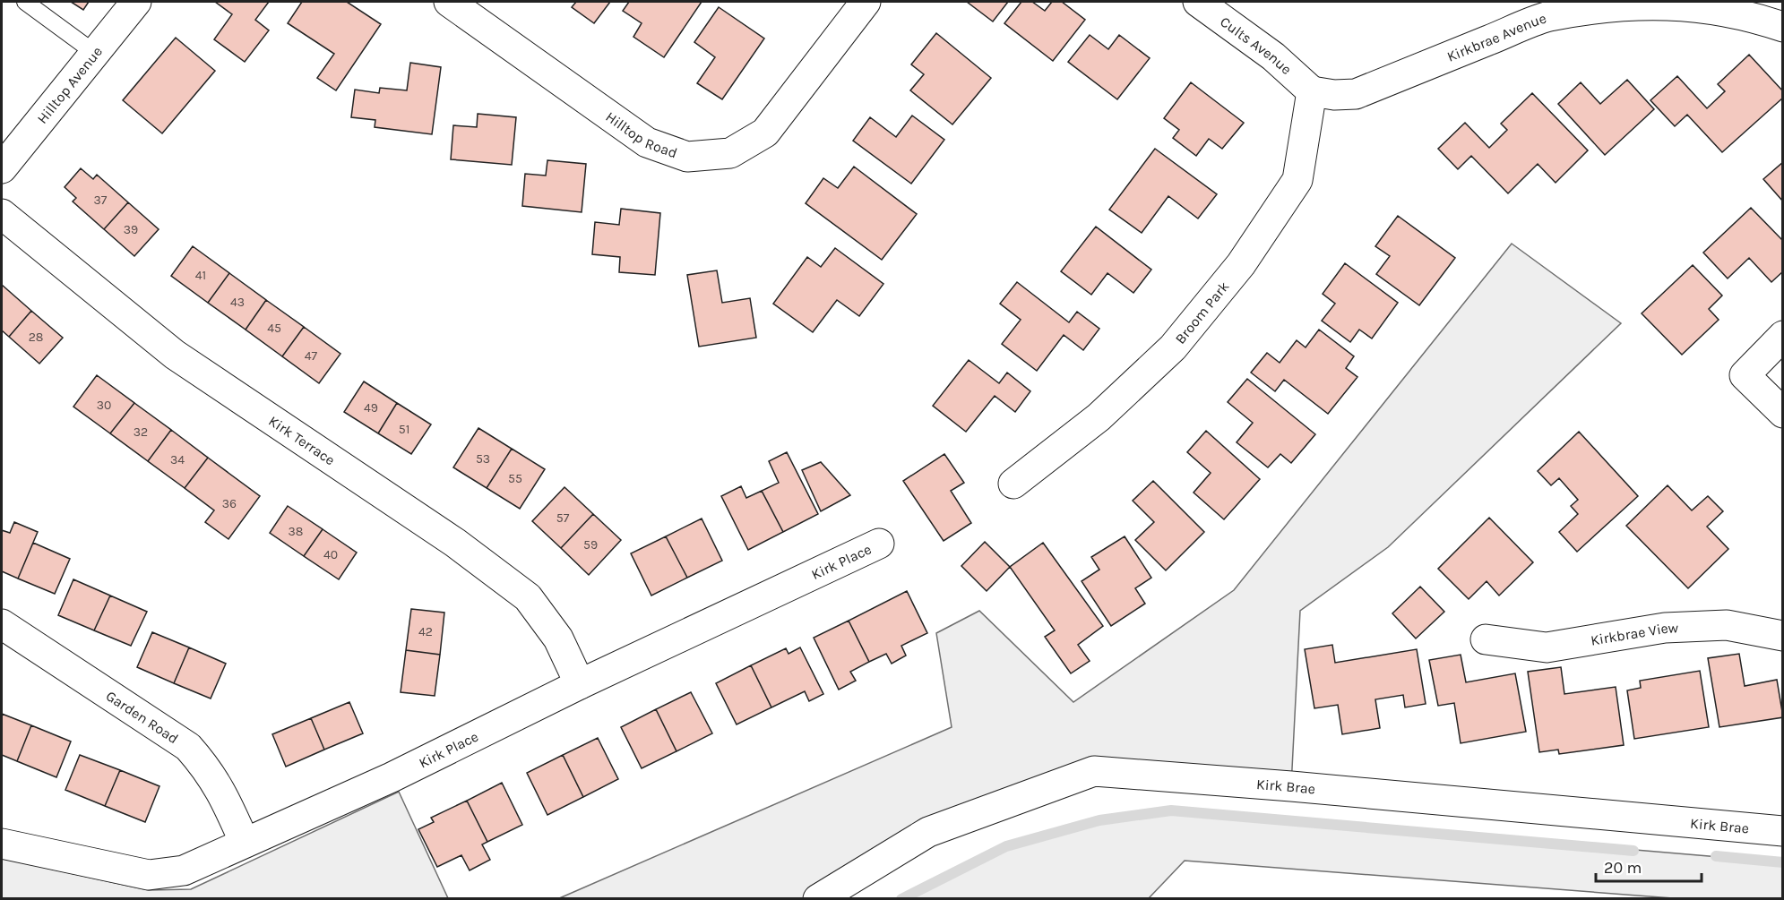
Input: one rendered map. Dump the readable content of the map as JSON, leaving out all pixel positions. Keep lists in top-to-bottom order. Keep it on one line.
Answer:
{"streets":{"street":["Kirkbrae Avenue","Cults Avenue","Hilltop Avenue","Hilltop Road","Broom Park","Kirk Terrace","Kirk Place","Kirkbrae View","Garden Road","Kirk Brae"]},"crossings":[["Kirkbrae Avenue","Cults Avenue"],["Kirkbrae Avenue","Broom Park"],["Cults Avenue","Broom Park"],["Kirk Terrace","Kirk Place"],["Kirk Place","Garden Road"]],"house_numbers":["37","39","41","43","45","28","47","30","49","51","32","53","34","55","36","57","38","59","40","42"],"scale_bar":"20 m"}
